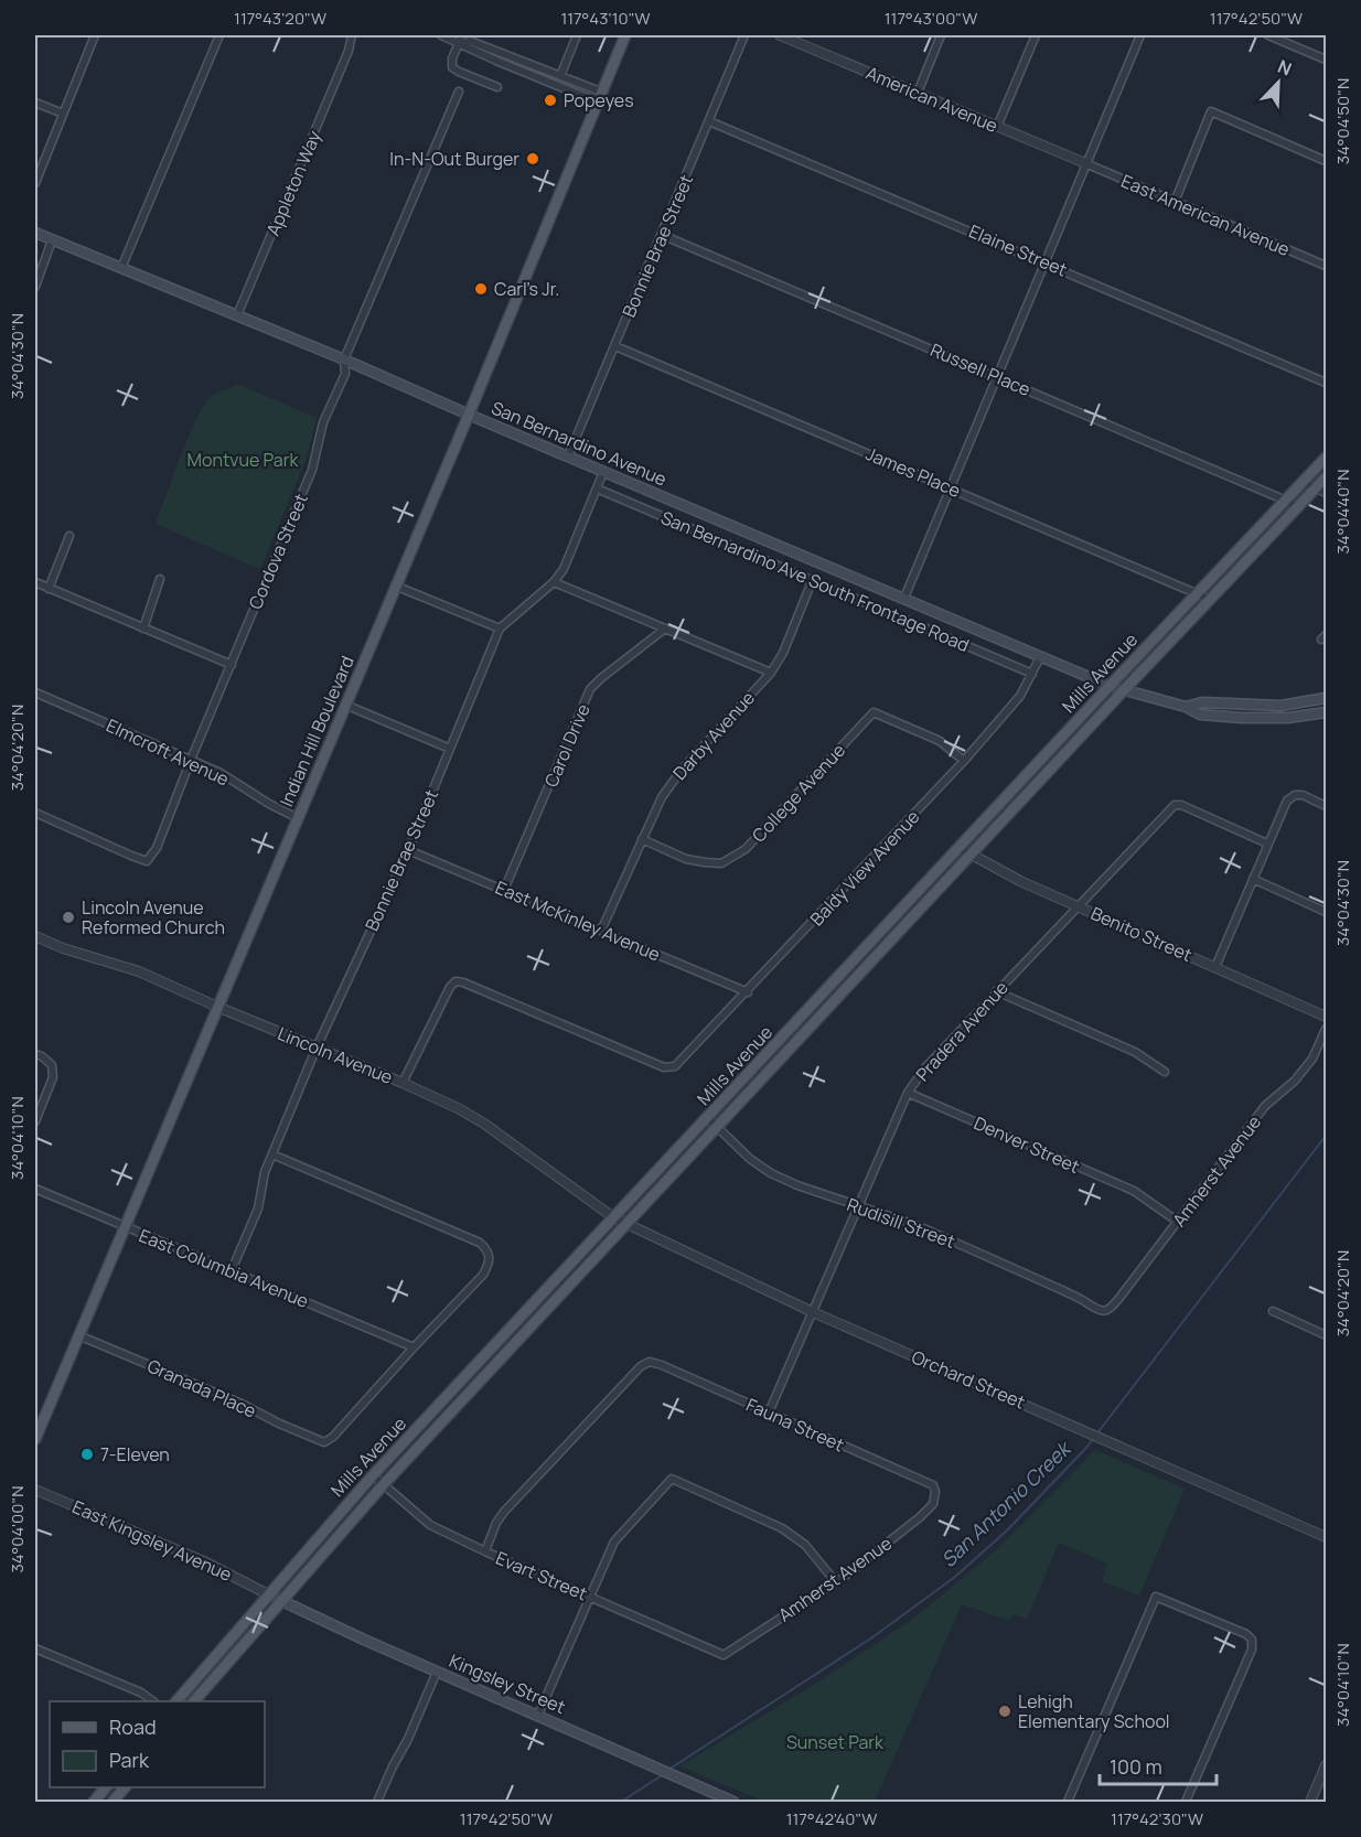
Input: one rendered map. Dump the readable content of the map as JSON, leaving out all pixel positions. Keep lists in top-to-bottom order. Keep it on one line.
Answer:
{"streets":{"main road":["San Bernardino Avenue","Mills Avenue","Indian Hill Boulevard","Kingsley Street"],"street":["American Avenue","Appleton Way","East American Avenue","Bonnie Brae Street","Elaine Street","Russell Place","James Place","Cordova Street","San Bernardino Ave South Frontage Road","Darby Avenue","Carol Drive","Elmcroft Avenue","College Avenue","Baldy View Avenue","East McKinley Avenue","Benito Street","Pradera Avenue","Lincoln Avenue","Denver Street","Amherst Avenue","Rudisill Street","East Columbia Avenue","Orchard Street","Granada Place","Fauna Street","East Kingsley Avenue","Evart Street"]},"crossings":[["American Avenue","East American Avenue"],["Appleton Way","San Bernardino Avenue"],["Bonnie Brae Street","Elaine Street"],["Bonnie Brae Street","Russell Place"],["Bonnie Brae Street","San Bernardino Avenue"],["Bonnie Brae Street","James Place"],["Bonnie Brae Street","San Bernardino Ave South Frontage Road"],["Bonnie Brae Street","East McKinley Avenue"],["Bonnie Brae Street","Lincoln Avenue"],["Bonnie Brae Street","East Columbia Avenue"],["Russell Place","Mills Avenue"],["San Bernardino Avenue","Cordova Street"],["San Bernardino Avenue","Mills Avenue"],["San Bernardino Avenue","Indian Hill Boulevard"],["San Bernardino Avenue","Baldy View Avenue"],["James Place","Mills Avenue"],["Cordova Street","Elmcroft Avenue"],["San Bernardino Ave South Frontage Road","Darby Avenue"],["San Bernardino Ave South Frontage Road","Baldy View Avenue"],["Mills Avenue","Benito Street"],["Mills Avenue","Lincoln Avenue"],["Mills Avenue","Rudisill Street"],["Mills Avenue","Orchard Street"],["Mills Avenue","East Kingsley Avenue"],["Mills Avenue","Evart Street"],["Mills Avenue","Kingsley Street"],["Indian Hill Boulevard","Elmcroft Avenue"],["Indian Hill Boulevard","Lincoln Avenue"],["Indian Hill Boulevard","East Columbia Avenue"],["Indian Hill Boulevard","Granada Place"],["Darby Avenue","College Avenue"],["Darby Avenue","East McKinley Avenue"],["Carol Drive","East McKinley Avenue"],["College Avenue","Baldy View Avenue"],["Baldy View Avenue","East McKinley Avenue"],["Baldy View Avenue","Lincoln Avenue"],["Benito Street","Pradera Avenue"],["Pradera Avenue","Denver Street"],["Pradera Avenue","Rudisill Street"],["Pradera Avenue","Orchard Street"],["Pradera Avenue","Fauna Street"],["Lincoln Avenue","Orchard Street"],["Denver Street","Amherst Avenue"],["Amherst Avenue","Rudisill Street"],["Amherst Avenue","Fauna Street"],["Amherst Avenue","Evart Street"],["East Columbia Avenue","Granada Place"],["Fauna Street","Evart Street"],["East Kingsley Avenue","Kingsley Street"]],"water":["San Antonio Creek"],"parks":["Montvue Park","Sunset Park"],"places":["Popeyes","In-N-Out Burger","Carl's Jr.","Lincoln Avenue Reformed Church","7-Eleven","Lehigh Elementary School"],"legend":["Road","Park"],"scale_bar":"100 m","north":"top right","coordinates":["117°43'20\"W","117°43'10\"W","117°43'00\"W","117°42'50\"W","34°04'50\"N","34°04'30\"N","34°04'40\"N","34°04'20\"N","34°04'10\"N","34°04'00\"N","117°42'40\"W","117°42'30\"W"]}
